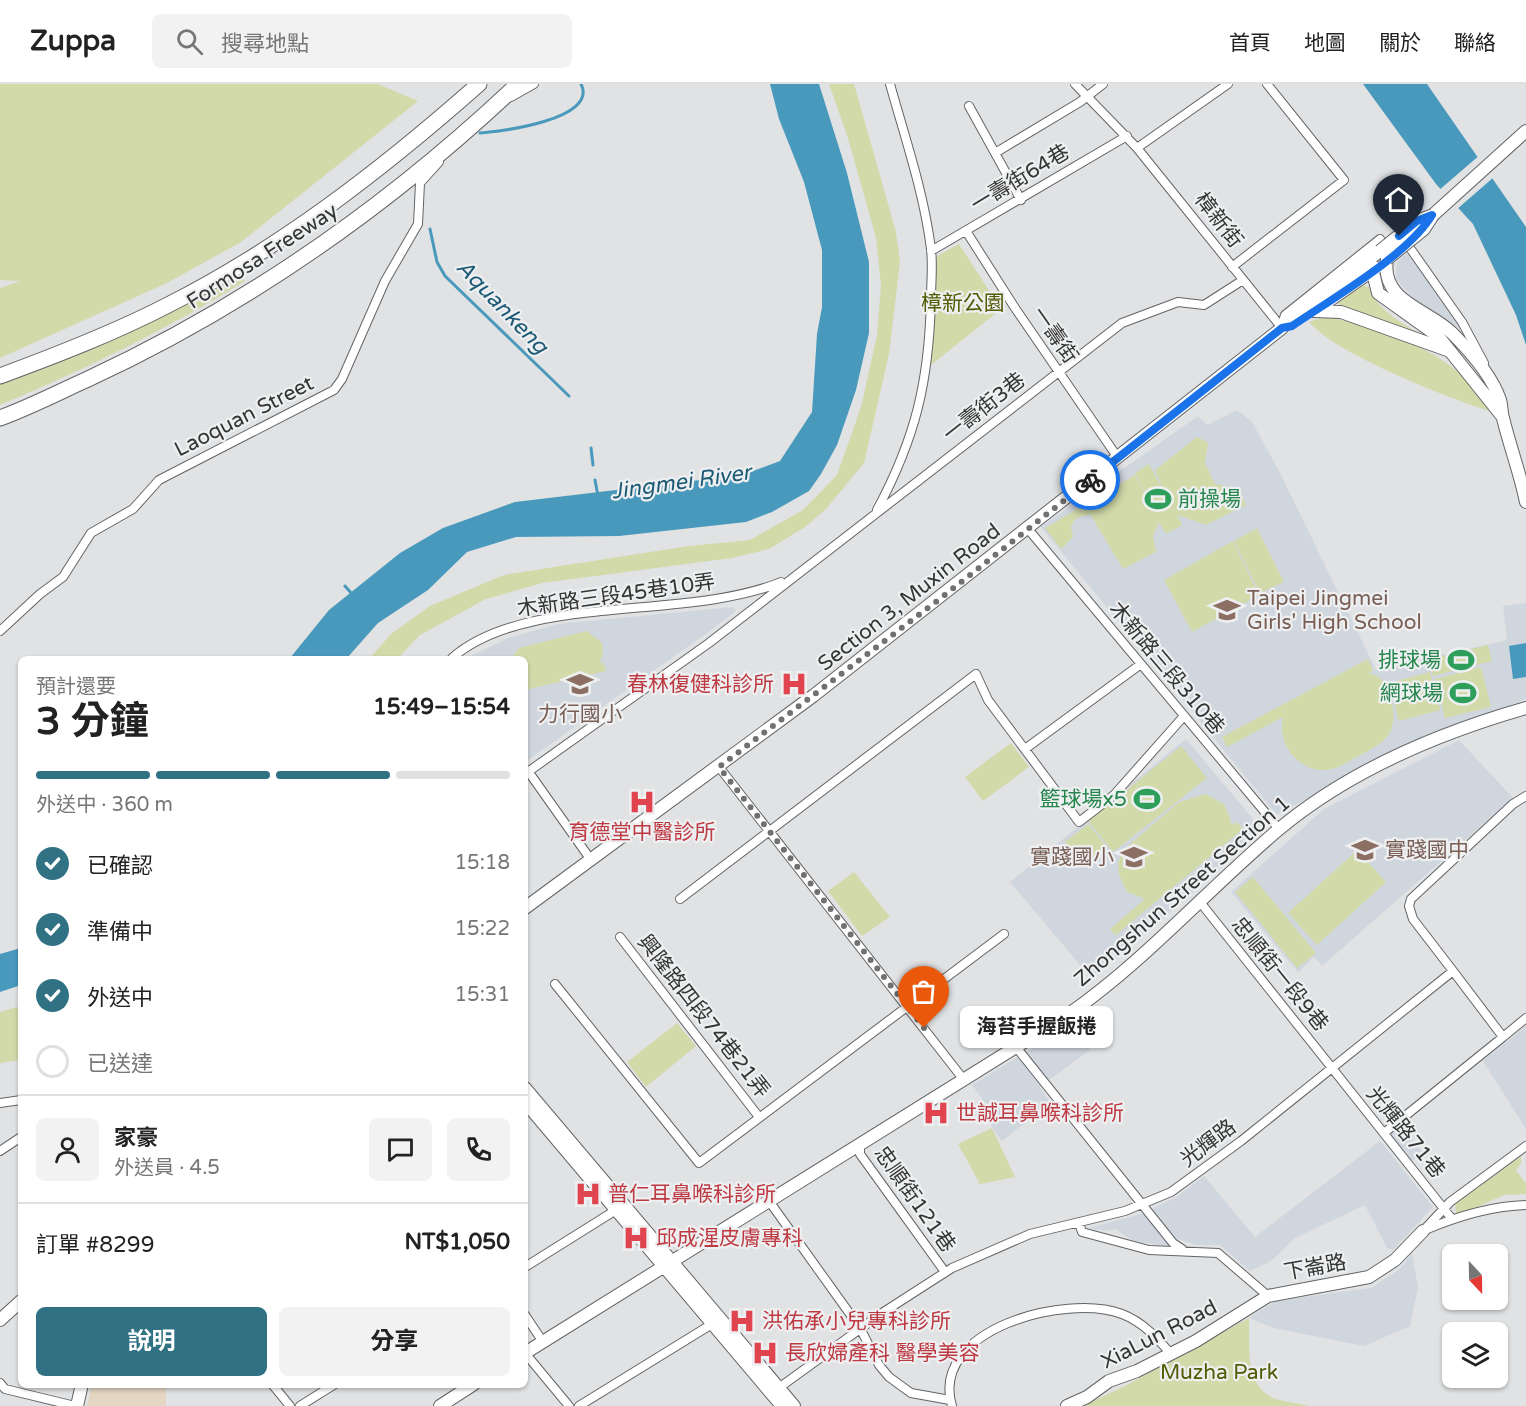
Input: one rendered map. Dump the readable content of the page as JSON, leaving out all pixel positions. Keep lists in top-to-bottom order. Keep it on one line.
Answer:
{"streets":{"highway":["Formosa Freeway"],"main road":["Section 3, Muxin Road","Zhongshun Street Section 1","下崙路","XiaLun Road"],"street":["一壽街64巷","樟新街","一壽街","一壽街3巷","Laoquan Street","木新路三段45巷10弄","木新路三段310巷","忠順街一段9巷","興隆路四段74巷21弄","光輝路71巷","光輝路","忠順街121巷"]},"crossings":[["一壽街64巷","樟新街"],["一壽街64巷","一壽街"],["樟新街","一壽街3巷"],["樟新街","Section 3, Muxin Road"],["一壽街","一壽街3巷"],["一壽街","Section 3, Muxin Road"],["一壽街3巷","木新路三段45巷10弄"],["Section 3, Muxin Road","木新路三段310巷"],["木新路三段310巷","Zhongshun Street Section 1"],["Zhongshun Street Section 1","忠順街一段9巷"],["Zhongshun Street Section 1","忠順街121巷"],["忠順街一段9巷","光輝路71巷"],["忠順街一段9巷","光輝路"],["光輝路71巷","光輝路"],["光輝路71巷","下崙路"],["光輝路","忠順街121巷"],["光輝路","下崙路"],["下崙路","XiaLun Road"]],"water":["Aquankeng","Jingmei River"],"parks":["樟新公園","Muzha Park"],"places":{"sports":["前操場","排球場","網球場","籃球場x5"],"school or university":["Taipei Jingmei Girls' High School","力行國小","實踐國中","實踐國小"],"hospital":["春林復健科診所","育德堂中醫診所","世誠耳鼻喉科診所","普仁耳鼻喉科診所","邱成湦皮膚專科","洪佑承小兒專科診所","長欣婦產科 醫學美容"],"other":["海苔手握飯捲"]},"north":"bottom","page":{"header":"Zuppa","search":"搜尋地點","nav":["首頁","地圖","關於","聯絡"],"heading":["3 分鐘","預計還要","15:49–15:54"],"panel":["家豪","外送員 · 4.5","訂單 #8299","NT$1,050"],"bar":"外送中 · 360 m","list":[["已確認","15:18"],["準備中","15:22"],["外送中","15:31"],"已送達"],"bubble":"海苔手握飯捲","buttons":["說明","分享"]}}
